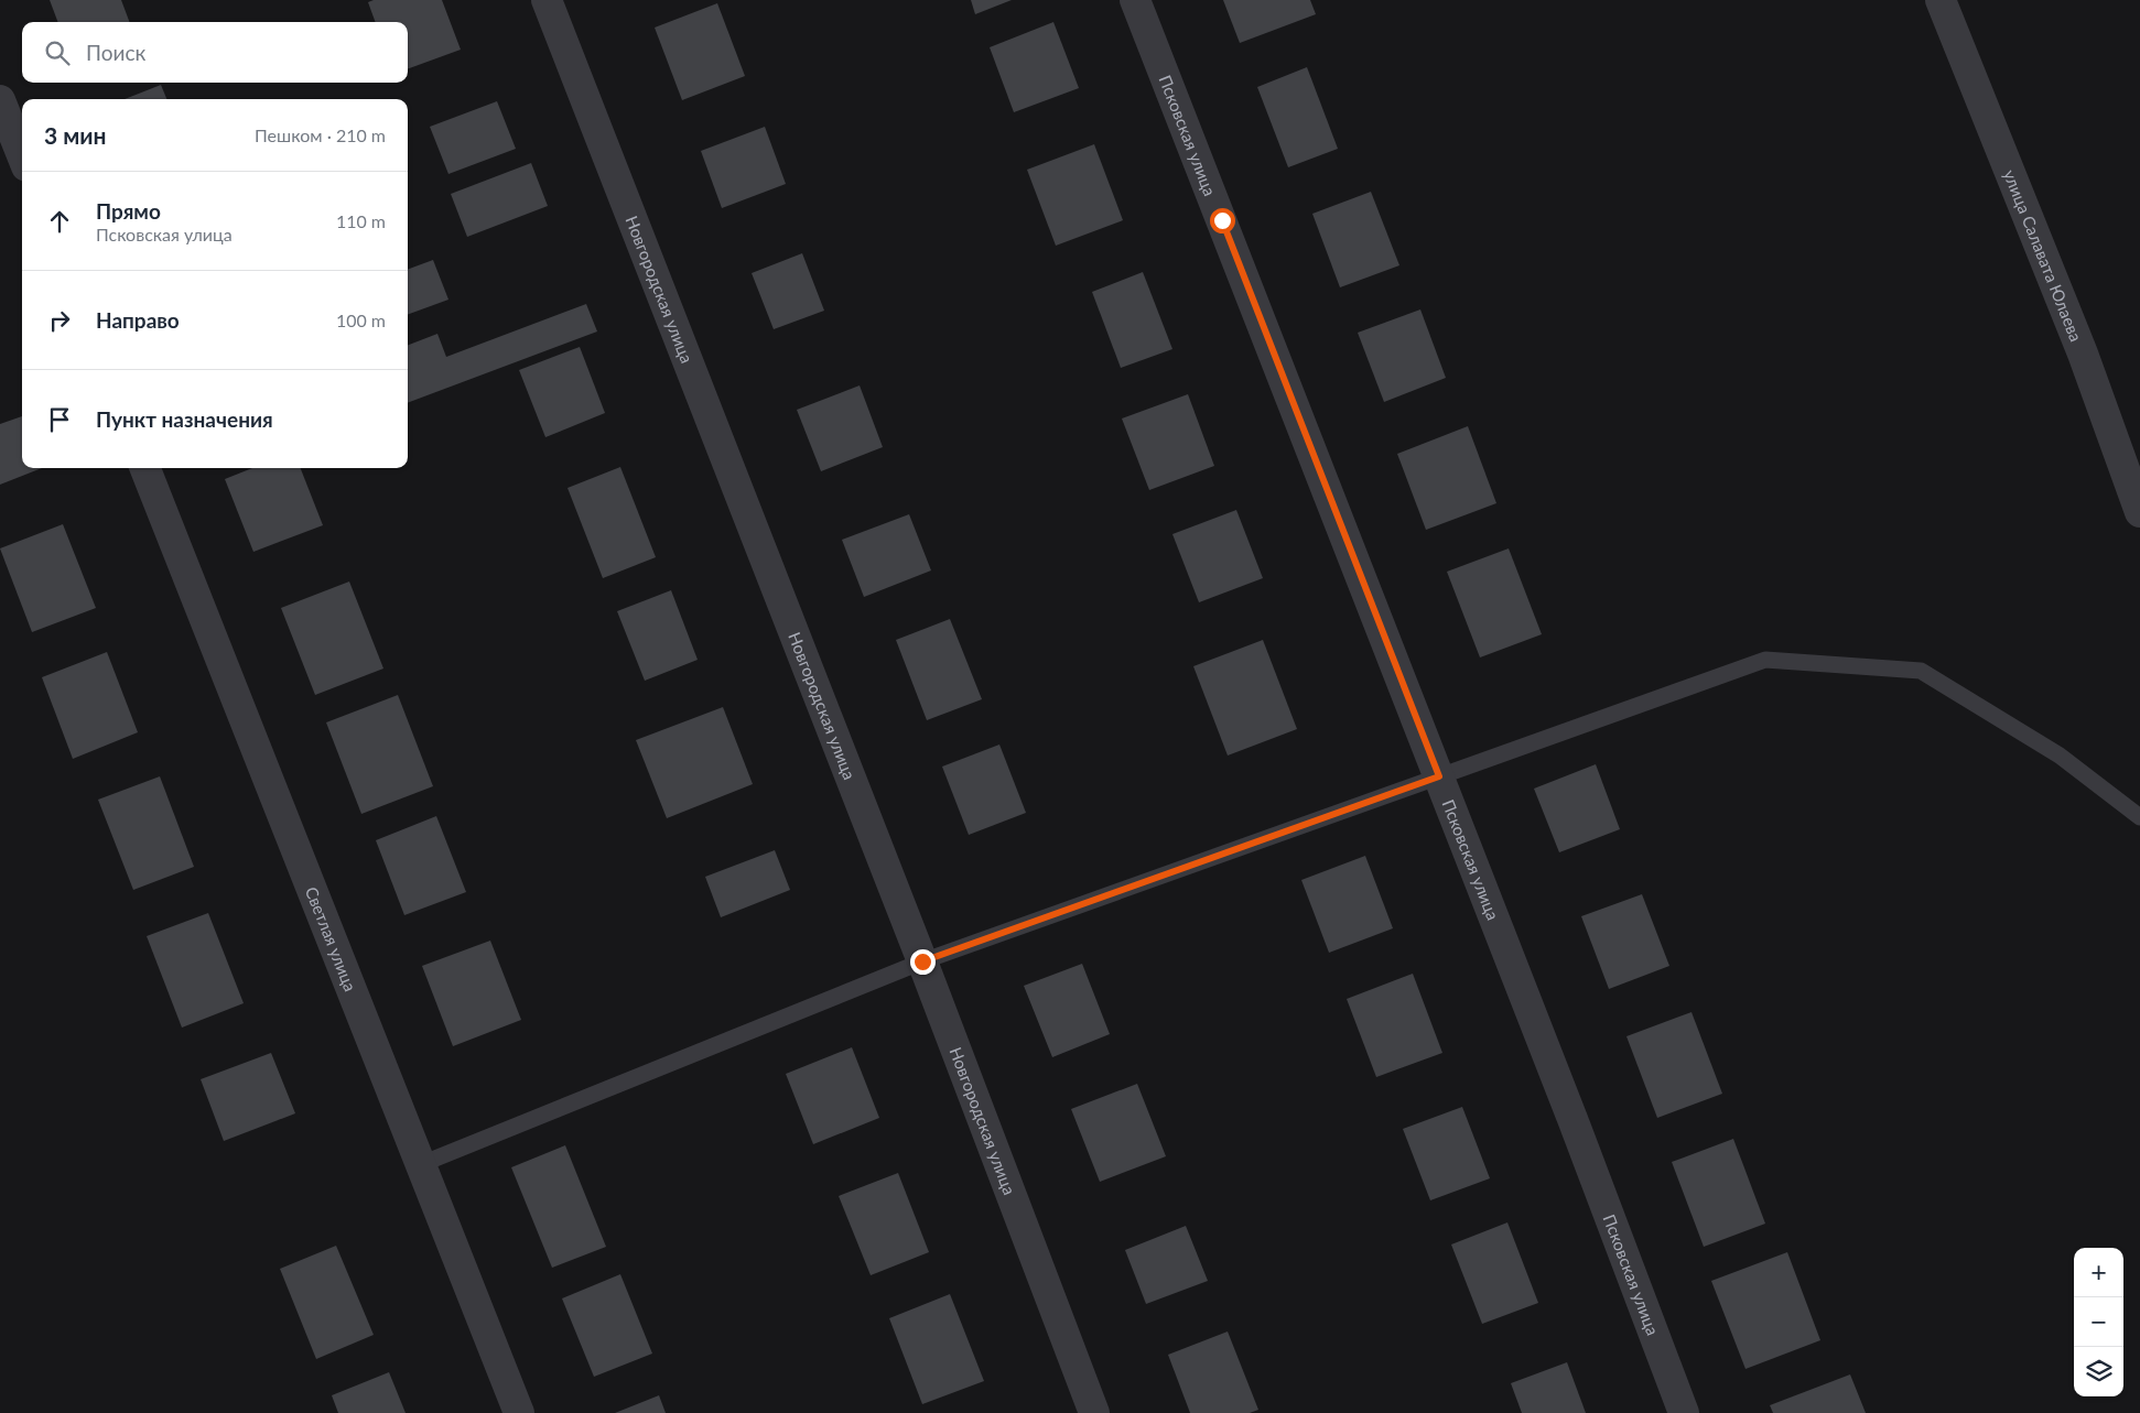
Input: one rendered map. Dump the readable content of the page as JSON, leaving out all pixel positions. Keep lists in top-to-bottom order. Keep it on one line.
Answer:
{"streets":{"street":["Псковская улица","улица Салавата Юлаева","Новгородская улица","Светлая улица"]},"page":{"search":"Поиск","heading":["3 мин","Пешком · 210 m"],"list":[["Прямо","Псковская улица","110 m"],["Направо","100 m"],"Пункт назначения"],"map_buttons":["+","−"]}}
